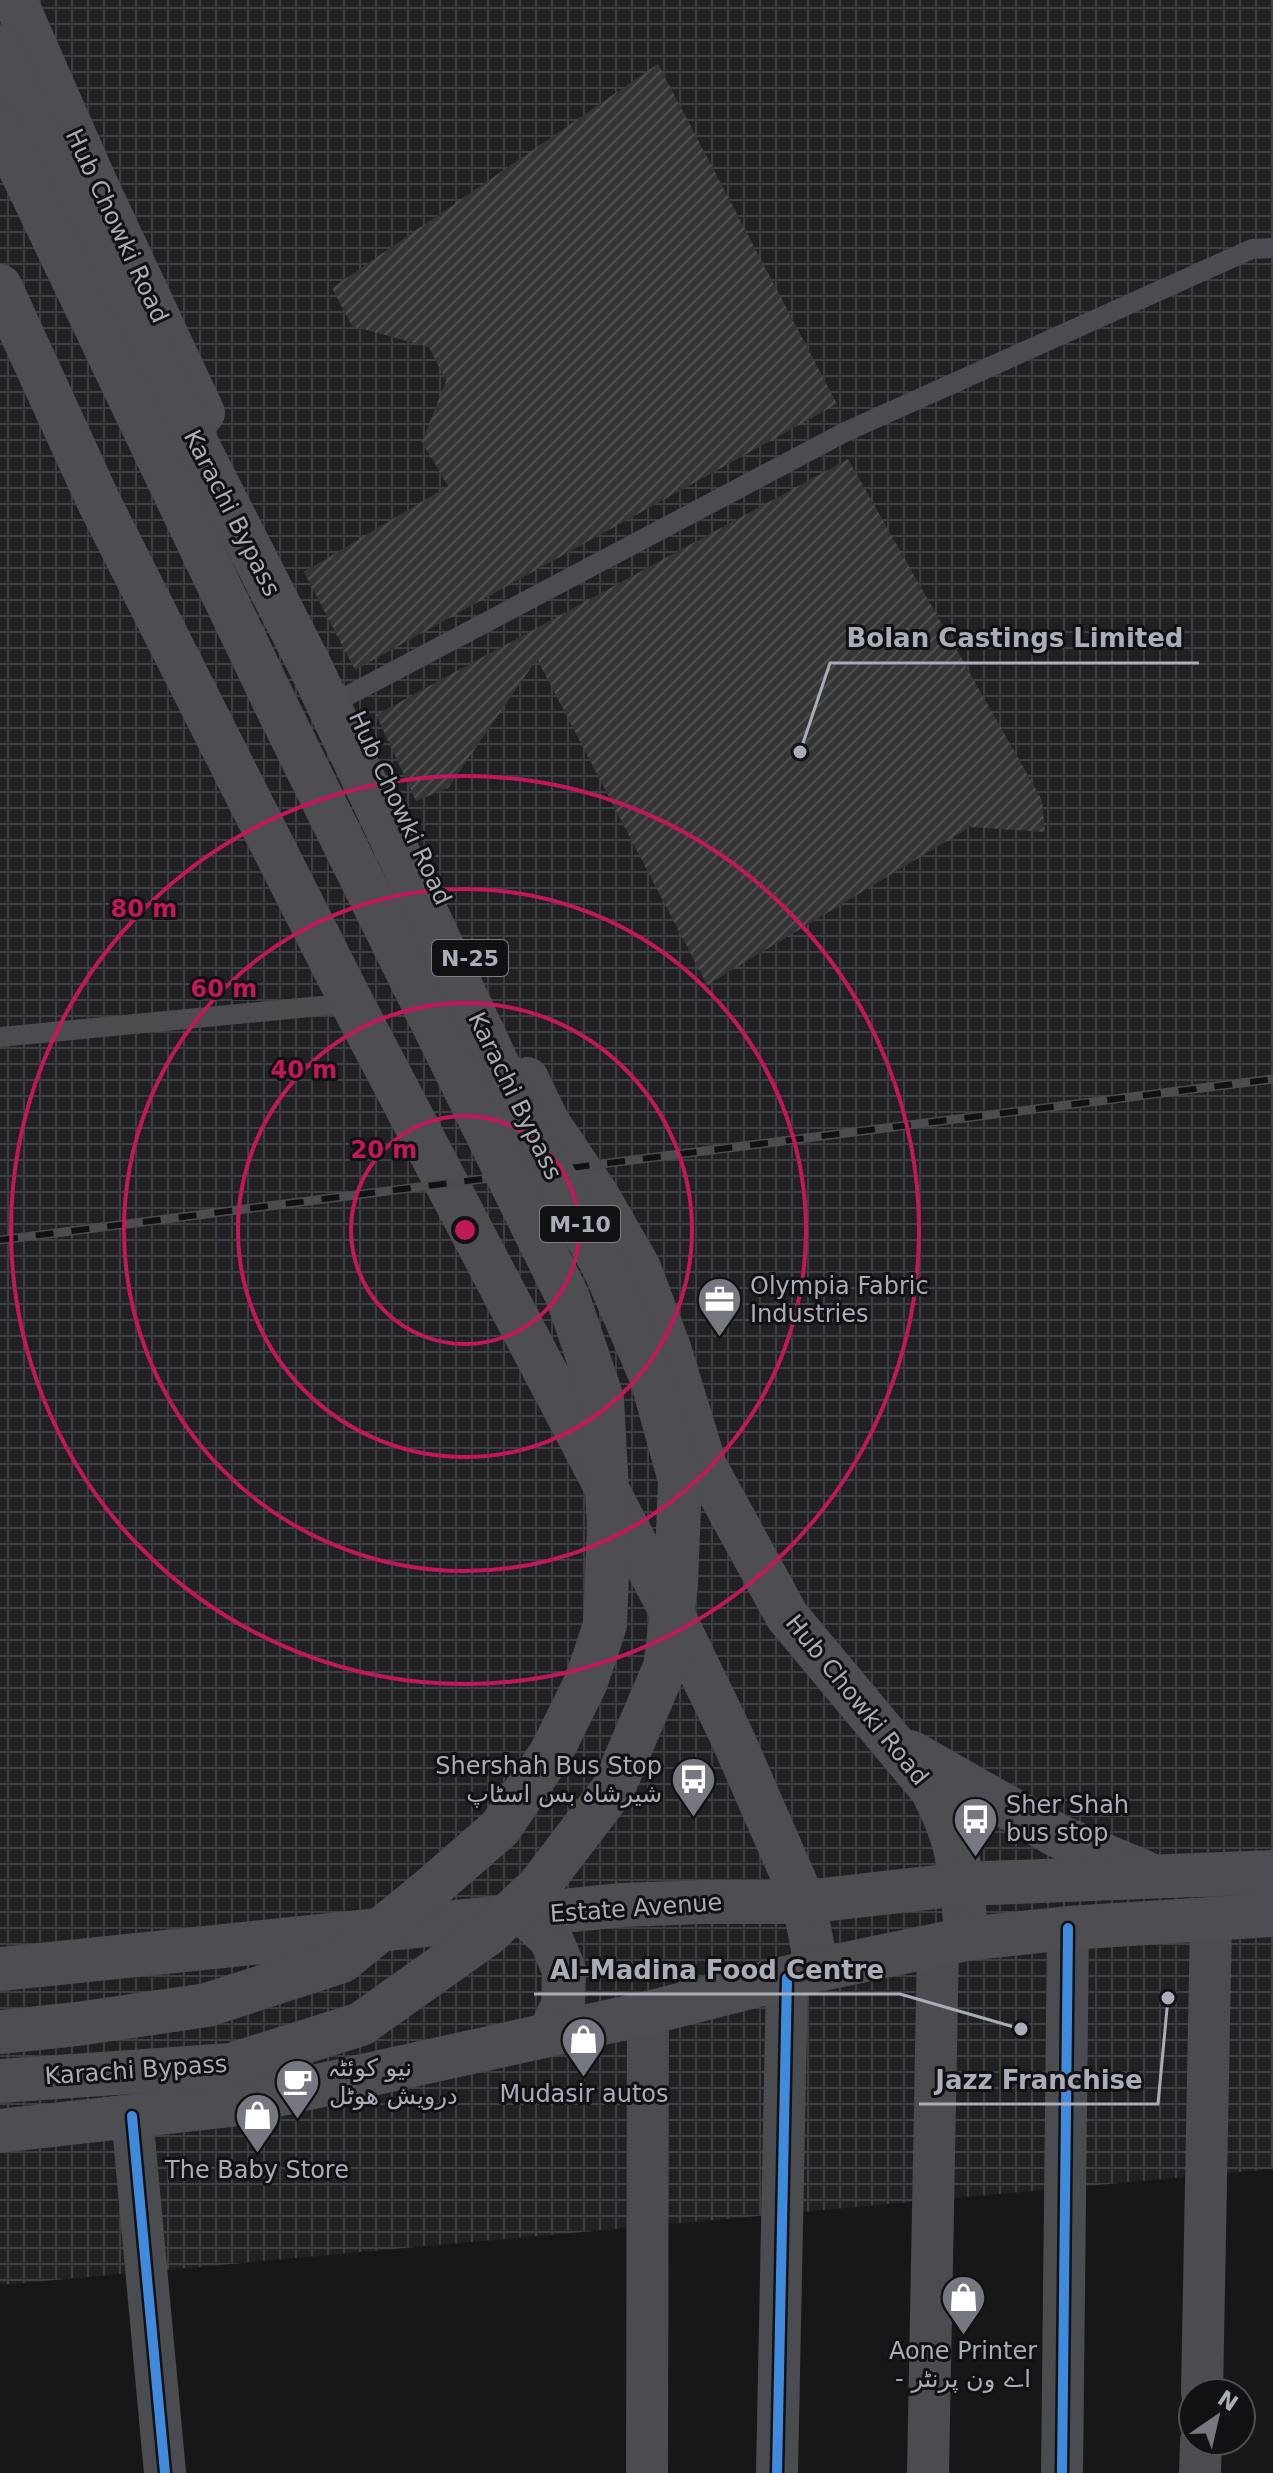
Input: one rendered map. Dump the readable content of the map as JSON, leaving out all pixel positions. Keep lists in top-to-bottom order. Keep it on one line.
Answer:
{"streets":{"highway":["Hub Chowki Road","Karachi Bypass","N-25","M-10","Estate Avenue"]},"crossings":[["Hub Chowki Road","Estate Avenue"]],"places":{"other":["Bolan Castings Limited","Jazz Franchise","Al-Madina Food Centre"],"office":["Olympia Fabric Industries"],"bus stop":["Shershah Bus Stop شیرشاہ بس اسٹاپ","Sher Shah bus stop"],"shop":["Mudasir autos","The Baby Store","Aone Printer - اے ون پرنٹر"],"cafe":["نیو کوئٹہ درویش ھوٹل"]},"north":"top right","rings":["80 m","60 m","40 m","20 m"]}
